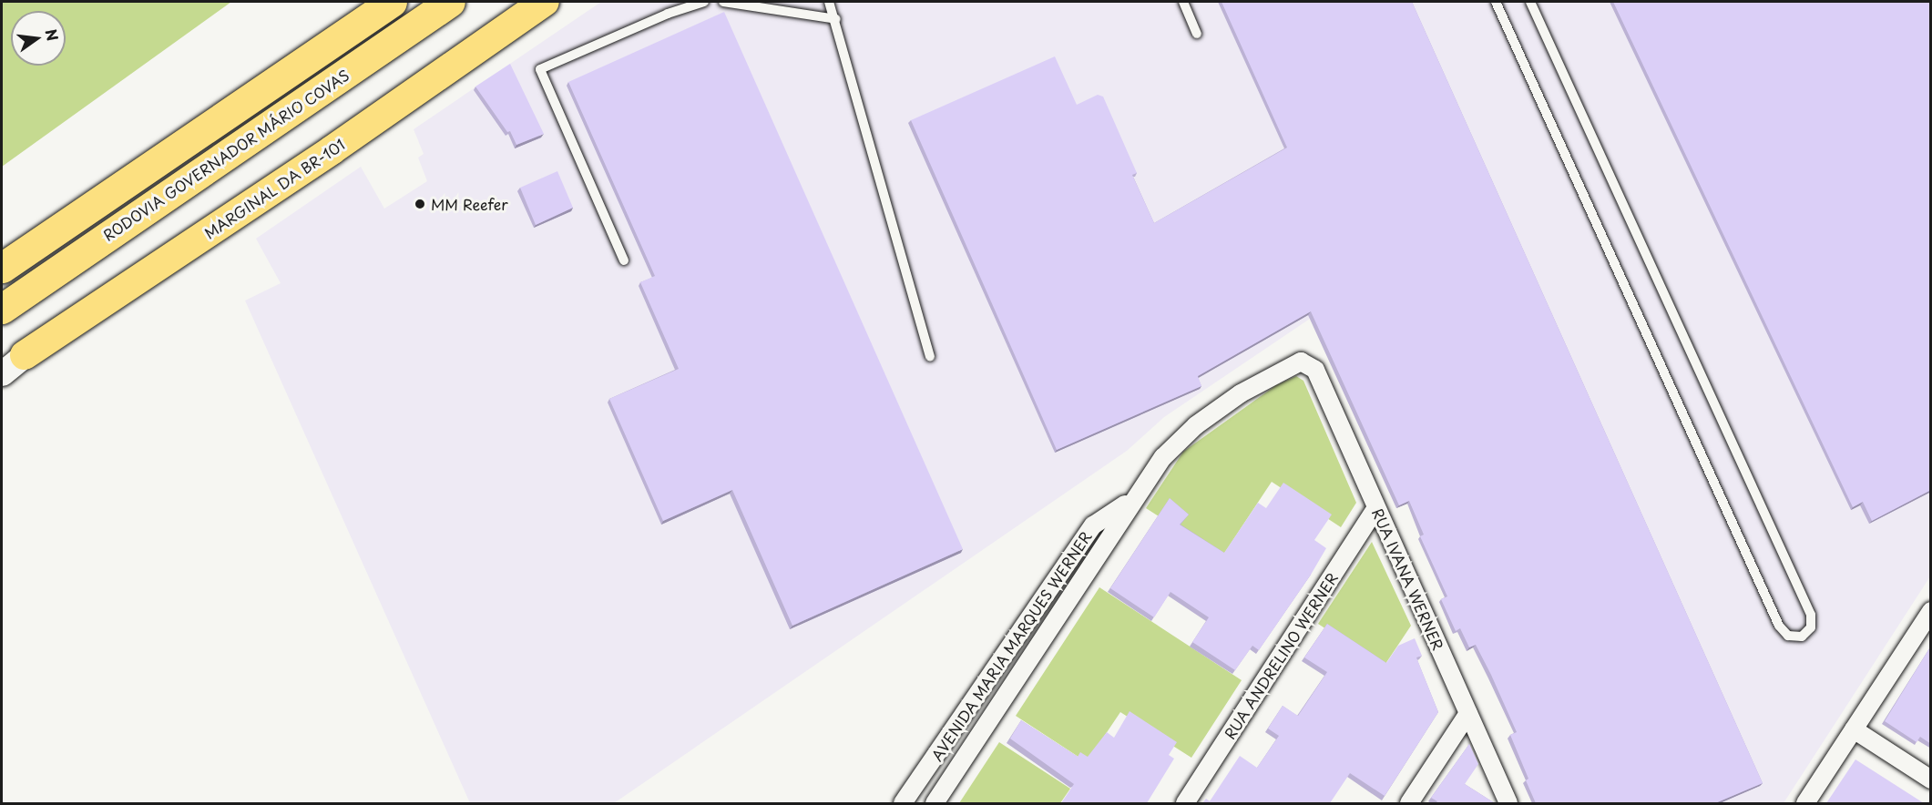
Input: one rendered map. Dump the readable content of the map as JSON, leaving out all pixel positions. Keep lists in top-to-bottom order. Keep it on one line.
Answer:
{"streets":{"highway":["RODOVIA GOVERNADOR MÁRIO COVAS"],"main road":["MARGINAL DA BR-101"],"street":["RUA IVANA WERNER","AVENIDA MARIA MARQUES WERNER","RUA ANDRELINO WERNER"]},"crossings":[["RUA IVANA WERNER","AVENIDA MARIA MARQUES WERNER"],["RUA IVANA WERNER","RUA ANDRELINO WERNER"]],"places":["MM Reefer"],"north":"right"}
